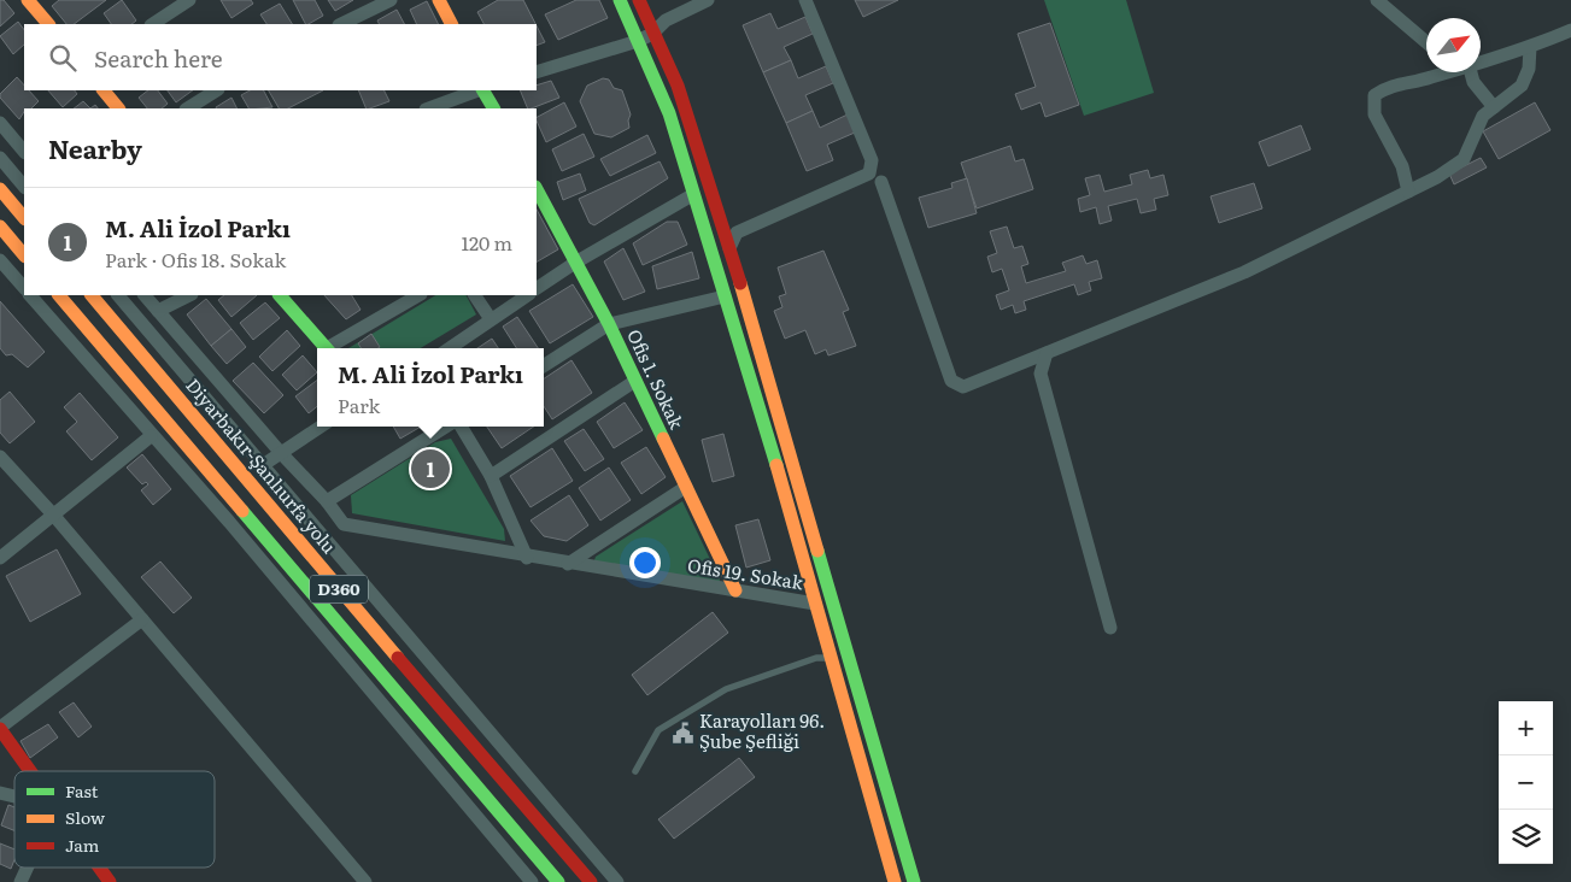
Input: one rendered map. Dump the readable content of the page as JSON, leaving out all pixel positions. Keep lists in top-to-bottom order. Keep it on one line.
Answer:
{"streets":{"main road":["Ofis 1. Sokak","Diyarbakır-Şanlıurfa yolu","D360"],"street":["Ofis 19. Sokak"]},"crossings":[["Ofis 1. Sokak","Ofis 19. Sokak"]],"places":{"public building":["Karayolları 96. Şube Şefliği"]},"legend":["Fast","Slow","Jam"],"north":"top right","page":{"search":"Search here","heading":"Nearby","list":[{"mark":"1","name":"M. Ali İzol Parkı","note":"Park · Ofis 18. Sokak","value":"120 m"}],"popup":["M. Ali İzol Parkı","Park"],"pins":"1","map_buttons":["+","−"]}}
